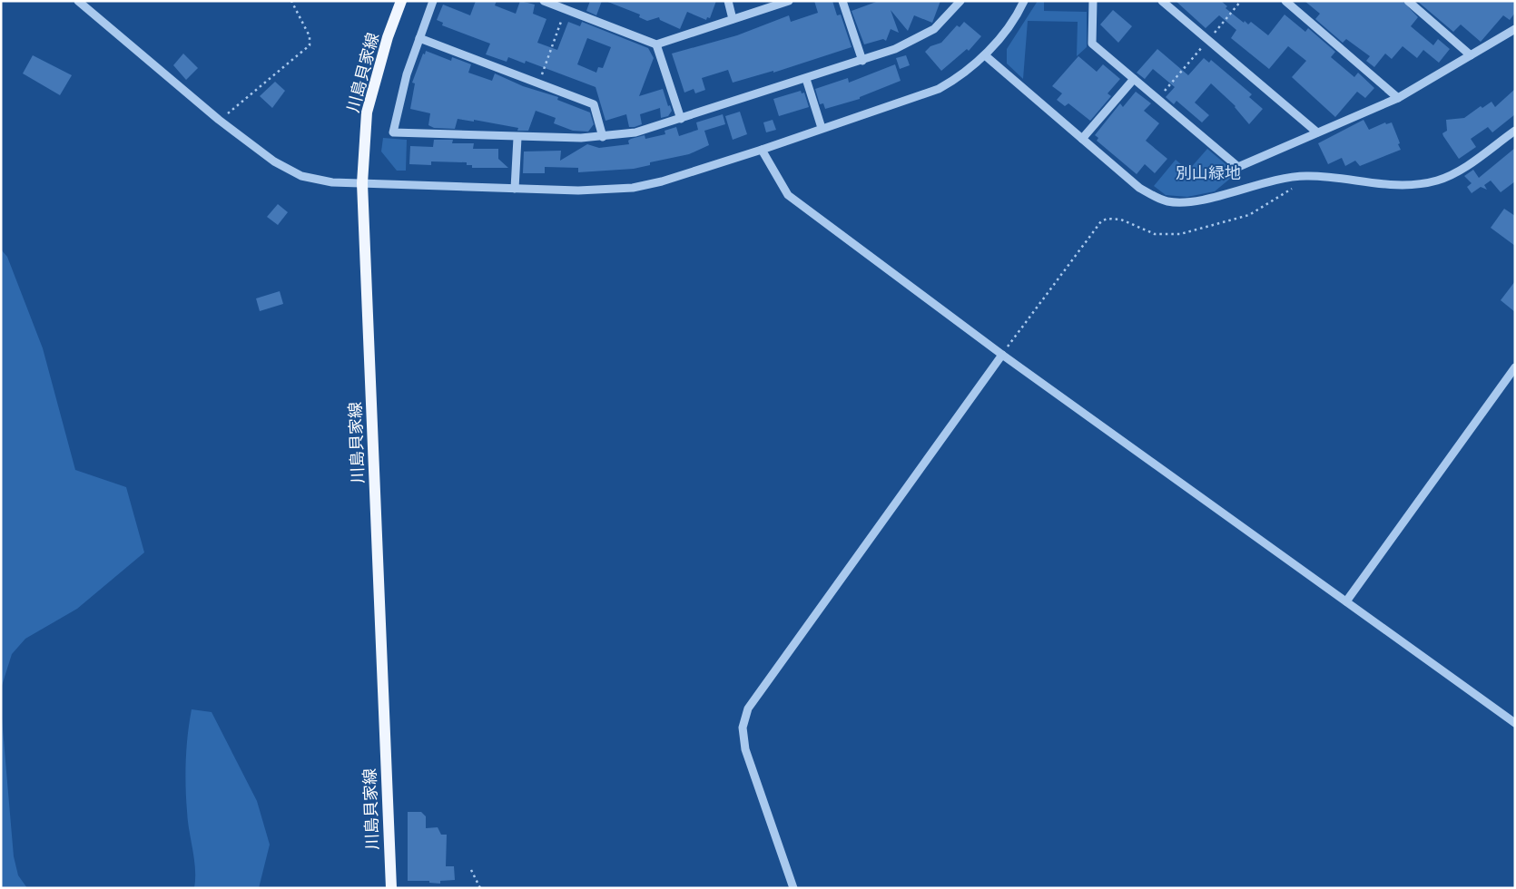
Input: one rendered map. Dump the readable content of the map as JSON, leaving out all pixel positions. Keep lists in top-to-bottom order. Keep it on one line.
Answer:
{"streets":{"main road":["川島貝家線"]},"parks":["別山緑地"]}
